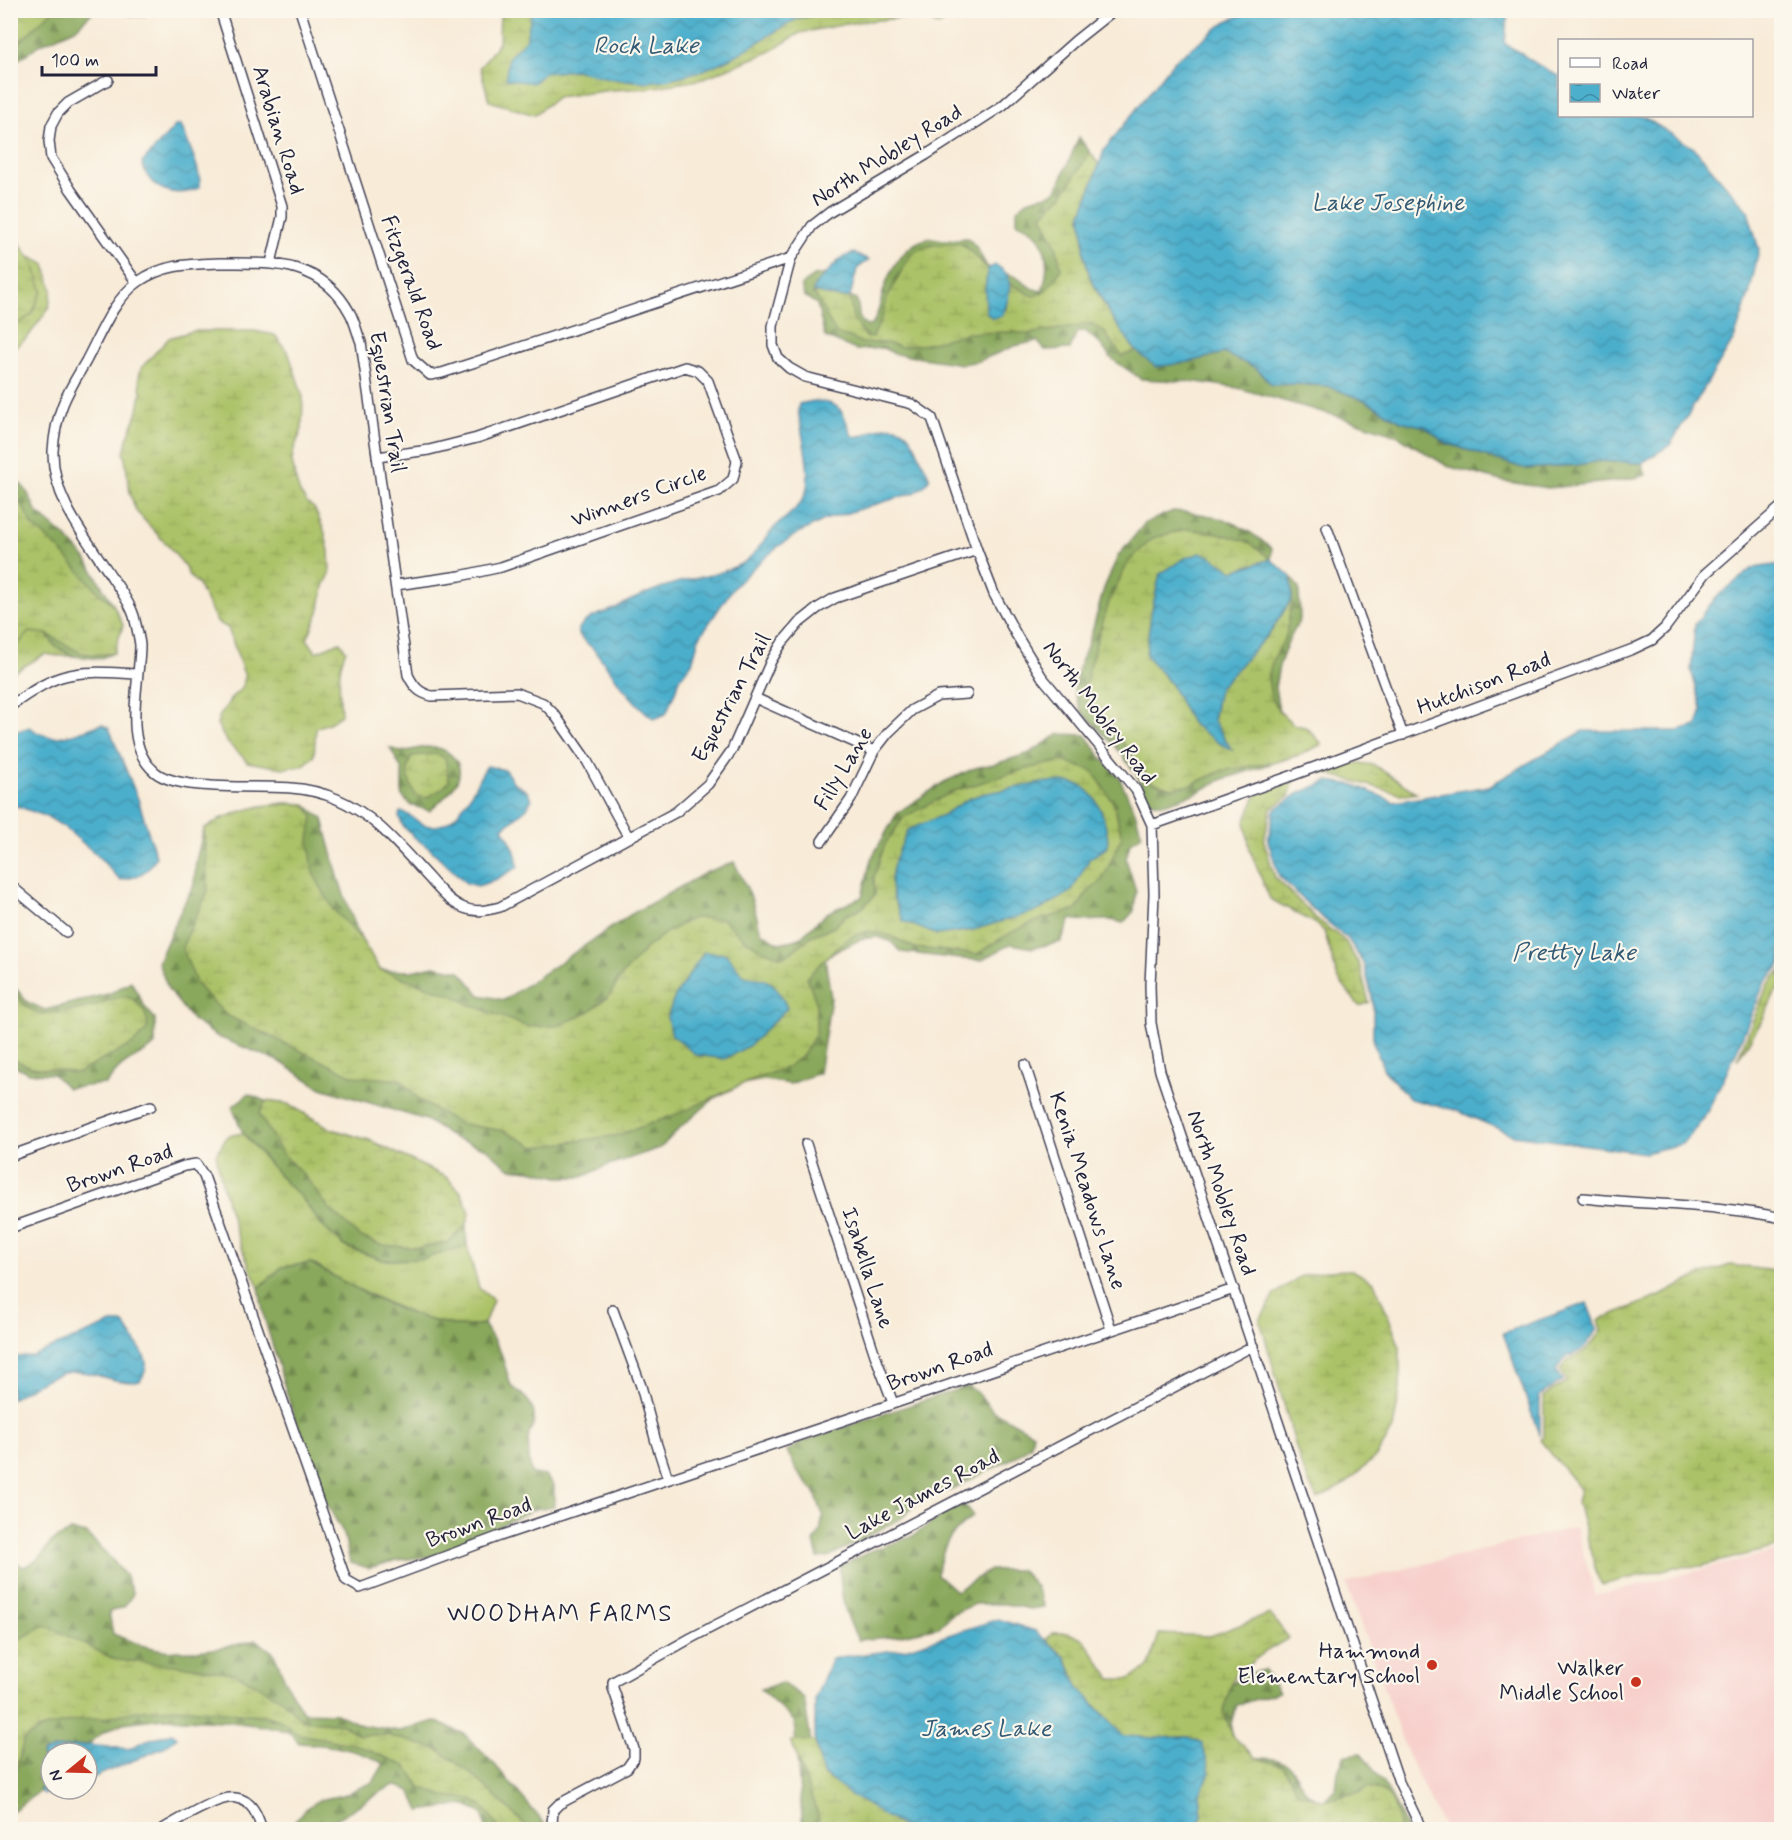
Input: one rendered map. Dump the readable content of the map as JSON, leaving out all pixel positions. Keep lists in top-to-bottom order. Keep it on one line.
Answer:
{"streets":{"street":["Arabian Road","North Mobley Road","Fitzgerald Road","Equestrian Trail","Winners Circle","Hutchison Road","Filly Lane","Brown Road","Kenia Meadows Lane","Isabella Lane","Lake James Road"]},"crossings":[["Arabian Road","Equestrian Trail"],["North Mobley Road","Fitzgerald Road"],["North Mobley Road","Equestrian Trail"],["North Mobley Road","Hutchison Road"],["North Mobley Road","Brown Road"],["North Mobley Road","Lake James Road"],["Equestrian Trail","Winners Circle"],["Brown Road","Kenia Meadows Lane"],["Brown Road","Isabella Lane"]],"districts":["WOODHAM FARMS"],"water":["Rock Lake","Lake Josephine","Pretty Lake","James Lake"],"places":["Hammond Elementary School","Walker Middle School"],"legend":["Road","Water"],"scale_bar":"100 m","north":"left"}
